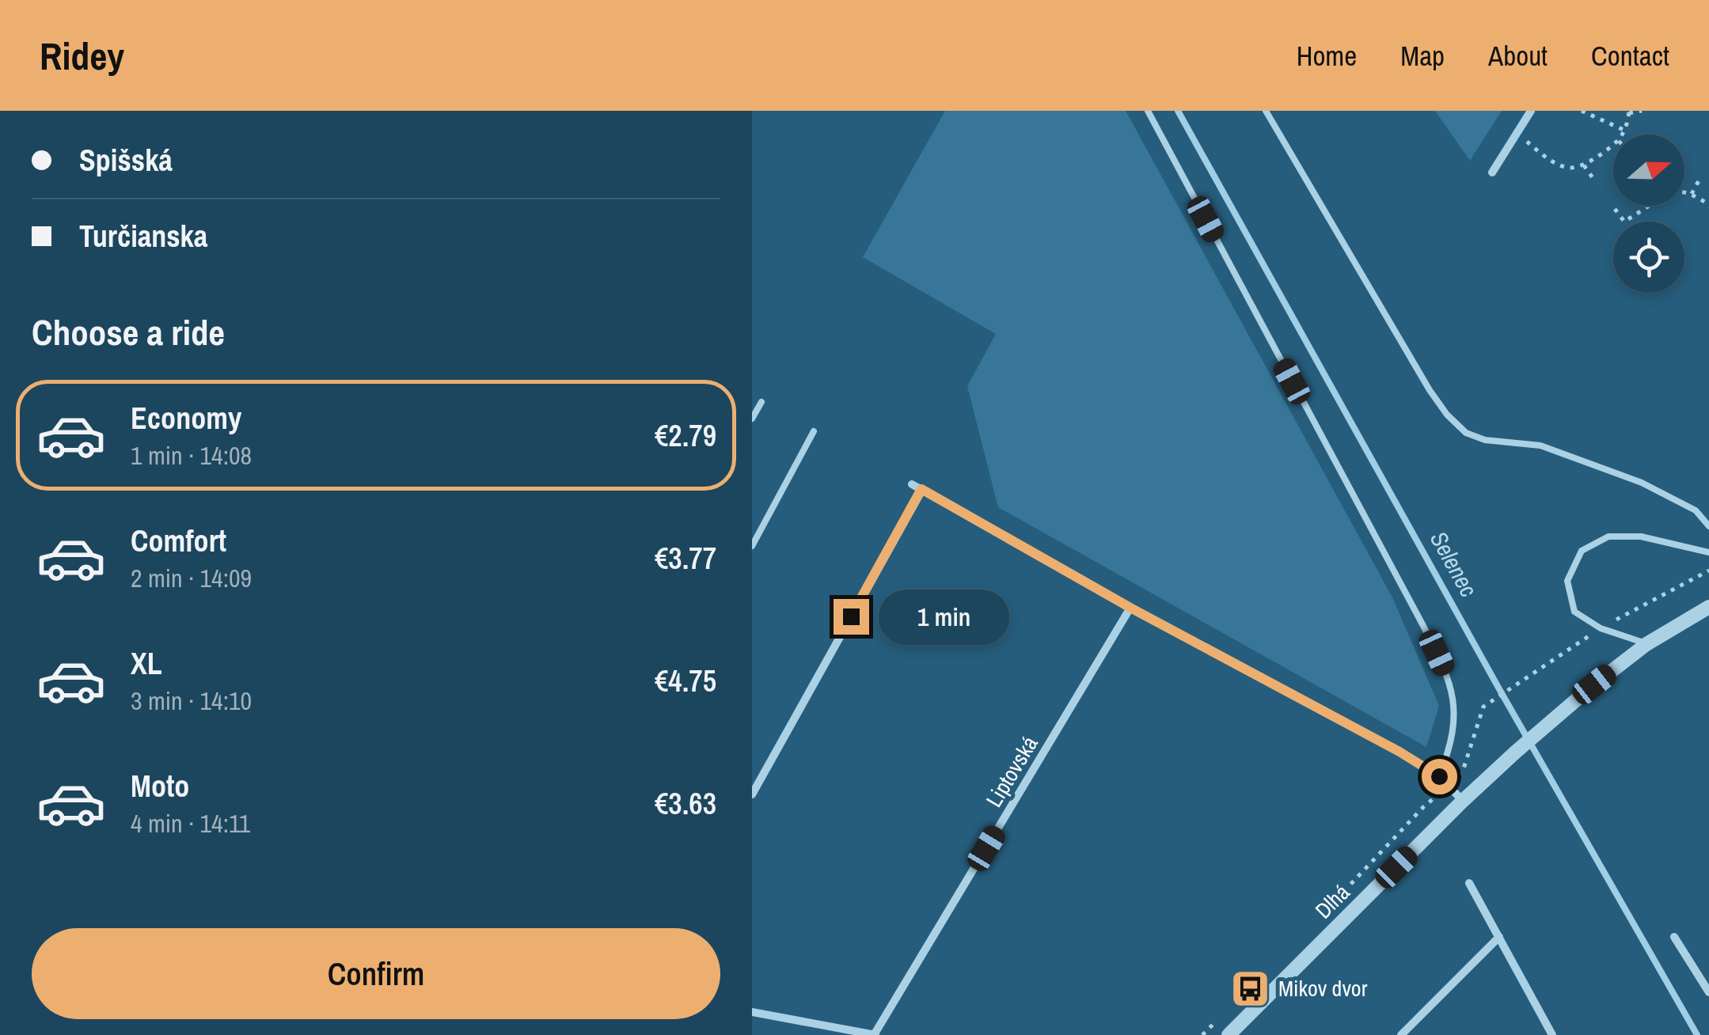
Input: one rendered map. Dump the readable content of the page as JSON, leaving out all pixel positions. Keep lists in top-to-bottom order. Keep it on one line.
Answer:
{"streets":{"street":["Liptovská","Dlhá"]},"water":["Selenec"],"places":{"bus stop":["Mikov dvor"]},"north":"right","page":{"header":"Ridey","nav":["Home","Map","About","Contact"],"banner":["Spišská","Turčianska"],"heading":"Choose a ride","list":[{"name":"Economy","note":"1 min · 14:08","value":"€2.79"},{"name":"Comfort","note":"2 min · 14:09","value":"€3.77"},{"name":"XL","note":"3 min · 14:10","value":"€4.75"},{"name":"Moto","note":"4 min · 14:11","value":"€3.63"}],"bubble":"1 min","buttons":"Confirm"}}
